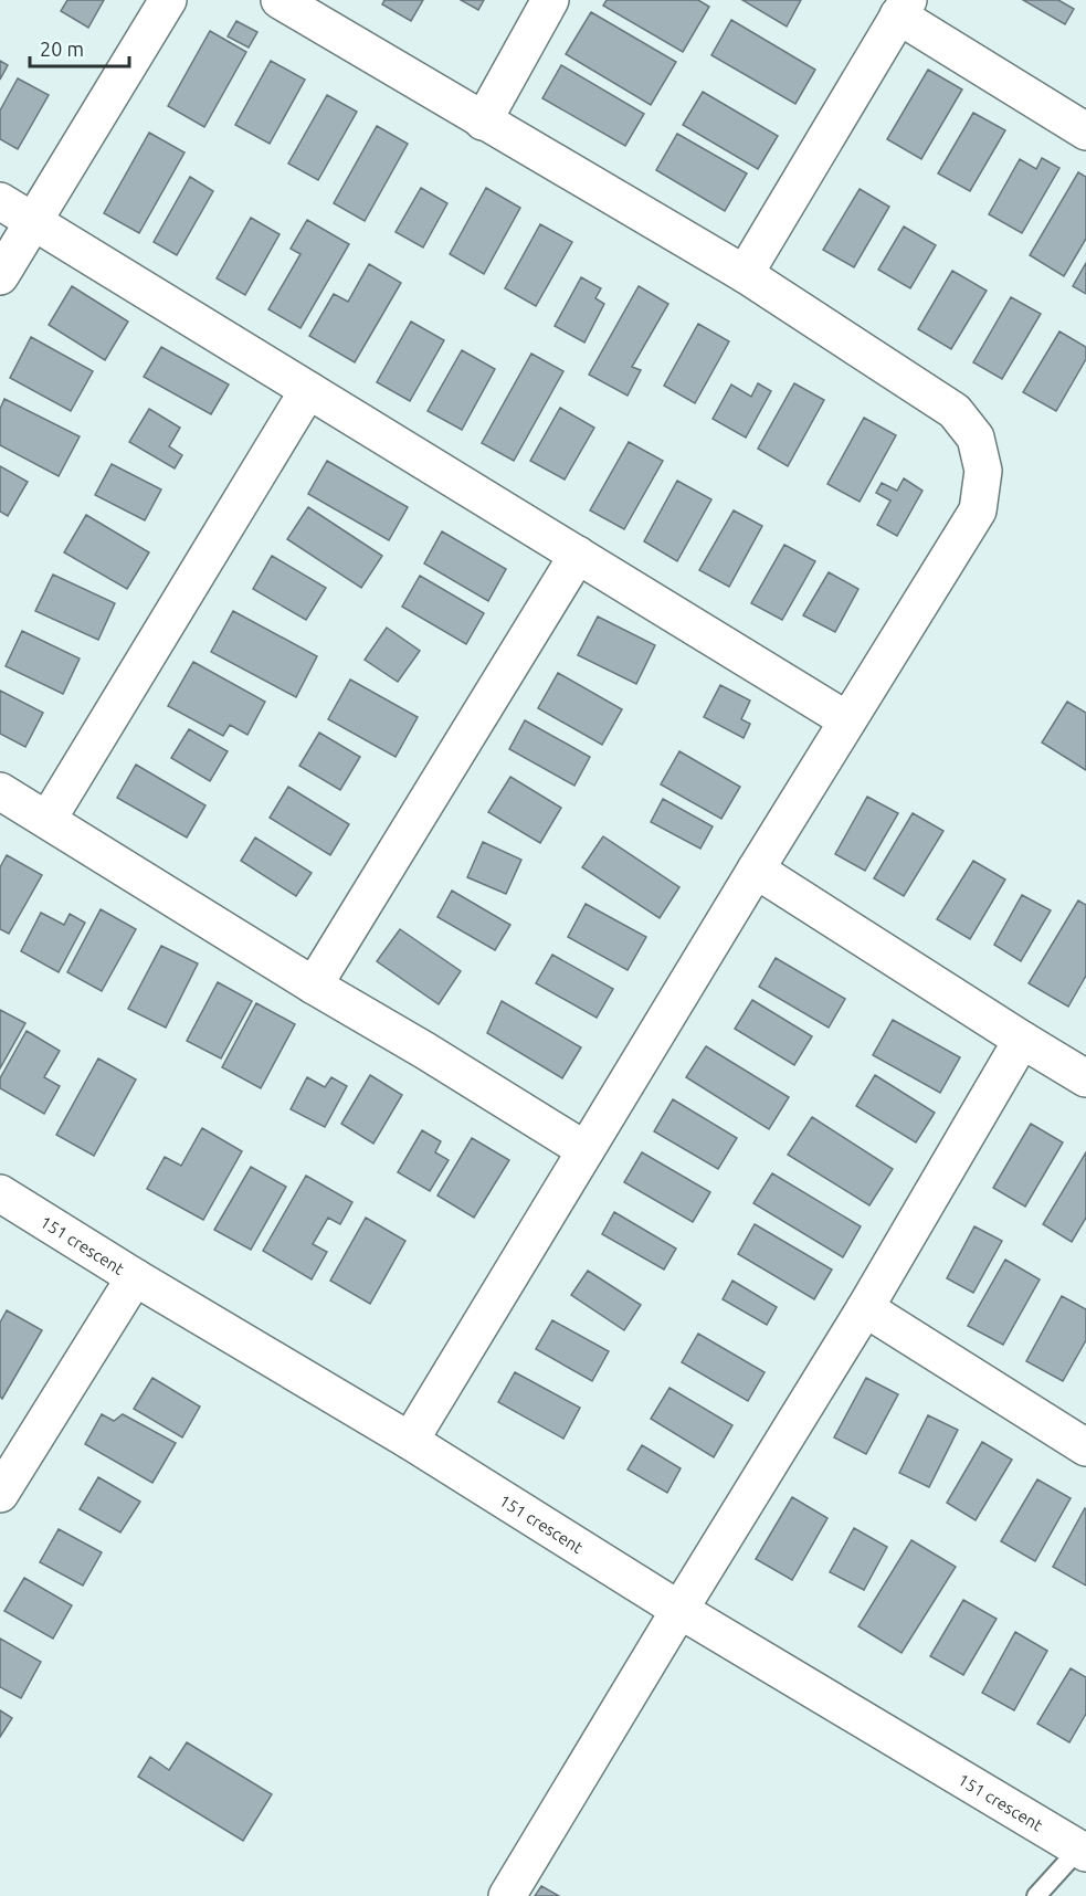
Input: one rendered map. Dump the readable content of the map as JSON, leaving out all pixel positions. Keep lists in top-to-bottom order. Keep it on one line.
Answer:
{"streets":{"street":["151 crescent"]},"scale_bar":"20 m"}
